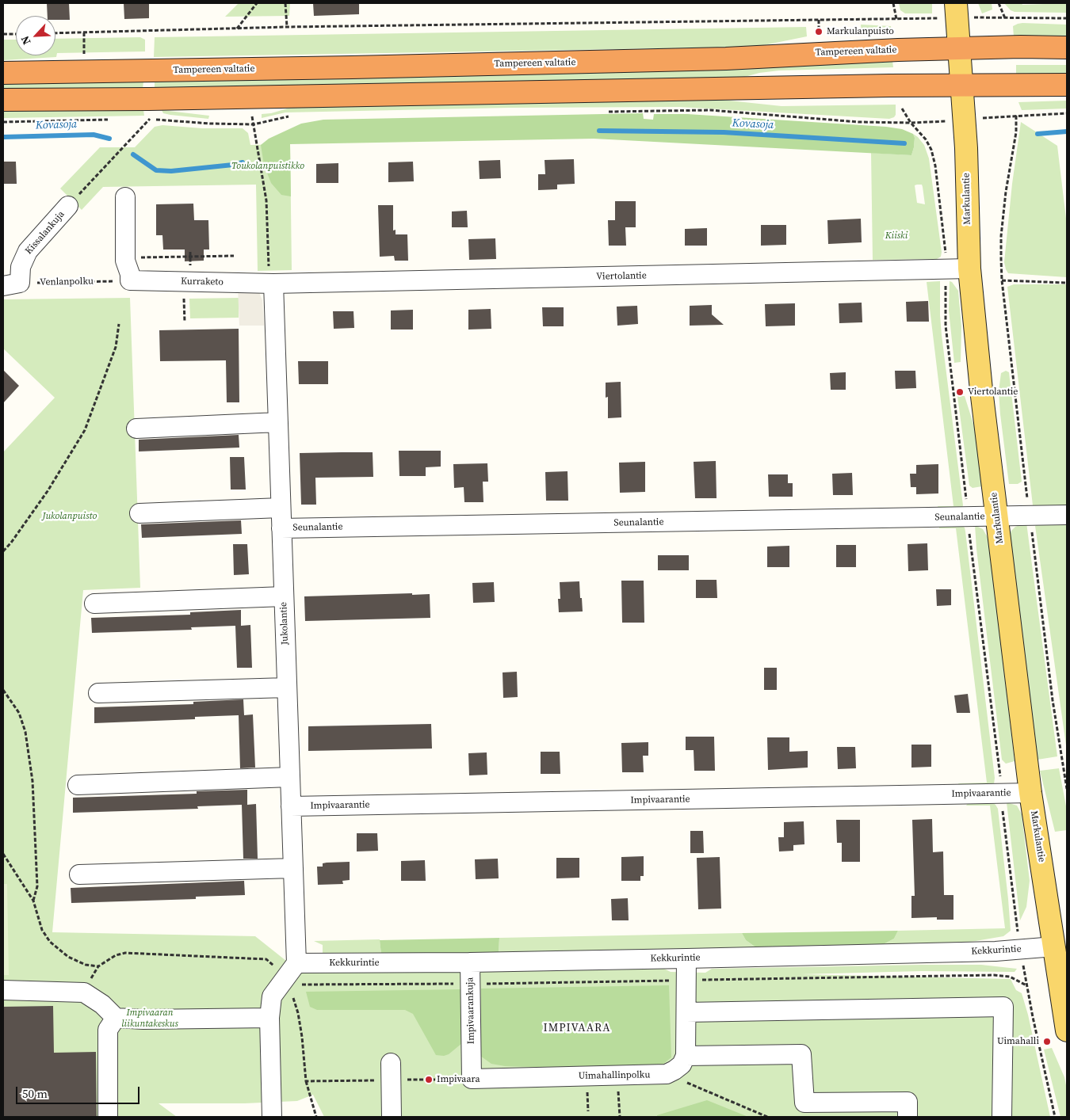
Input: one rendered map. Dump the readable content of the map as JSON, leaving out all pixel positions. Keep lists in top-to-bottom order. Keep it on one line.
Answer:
{"streets":{"highway":["Tampereen valtatie"],"main road":["Markulantie"],"street":["Kissalankuja","Viertolantie","Kurraketo","Seunalantie","Jukolantie","Impivaarantie","Kekkurintie","Impivaarankuja","Uimahallinpolku"],"path":["Venlanpolku"]},"crossings":[["Tampereen valtatie","Markulantie"],["Markulantie","Viertolantie"],["Markulantie","Seunalantie"],["Markulantie","Impivaarantie"],["Markulantie","Kekkurintie"],["Kissalankuja","Venlanpolku"],["Viertolantie","Kurraketo"],["Viertolantie","Jukolantie"],["Venlanpolku","Kurraketo"],["Kurraketo","Jukolantie"],["Seunalantie","Jukolantie"],["Jukolantie","Impivaarantie"],["Jukolantie","Kekkurintie"],["Kekkurintie","Impivaarankuja"],["Impivaarankuja","Uimahallinpolku"]],"districts":["IMPIVAARA"],"water":["Kovasoja"],"parks":["Toukolanpuistikko","Kiiski","Jukolanpuisto","Impivaaran liikuntakeskus"],"places":["Markulanpuisto","Viertolantie","Uimahalli","Impivaara"],"scale_bar":"50 m","north":"bottom left"}
